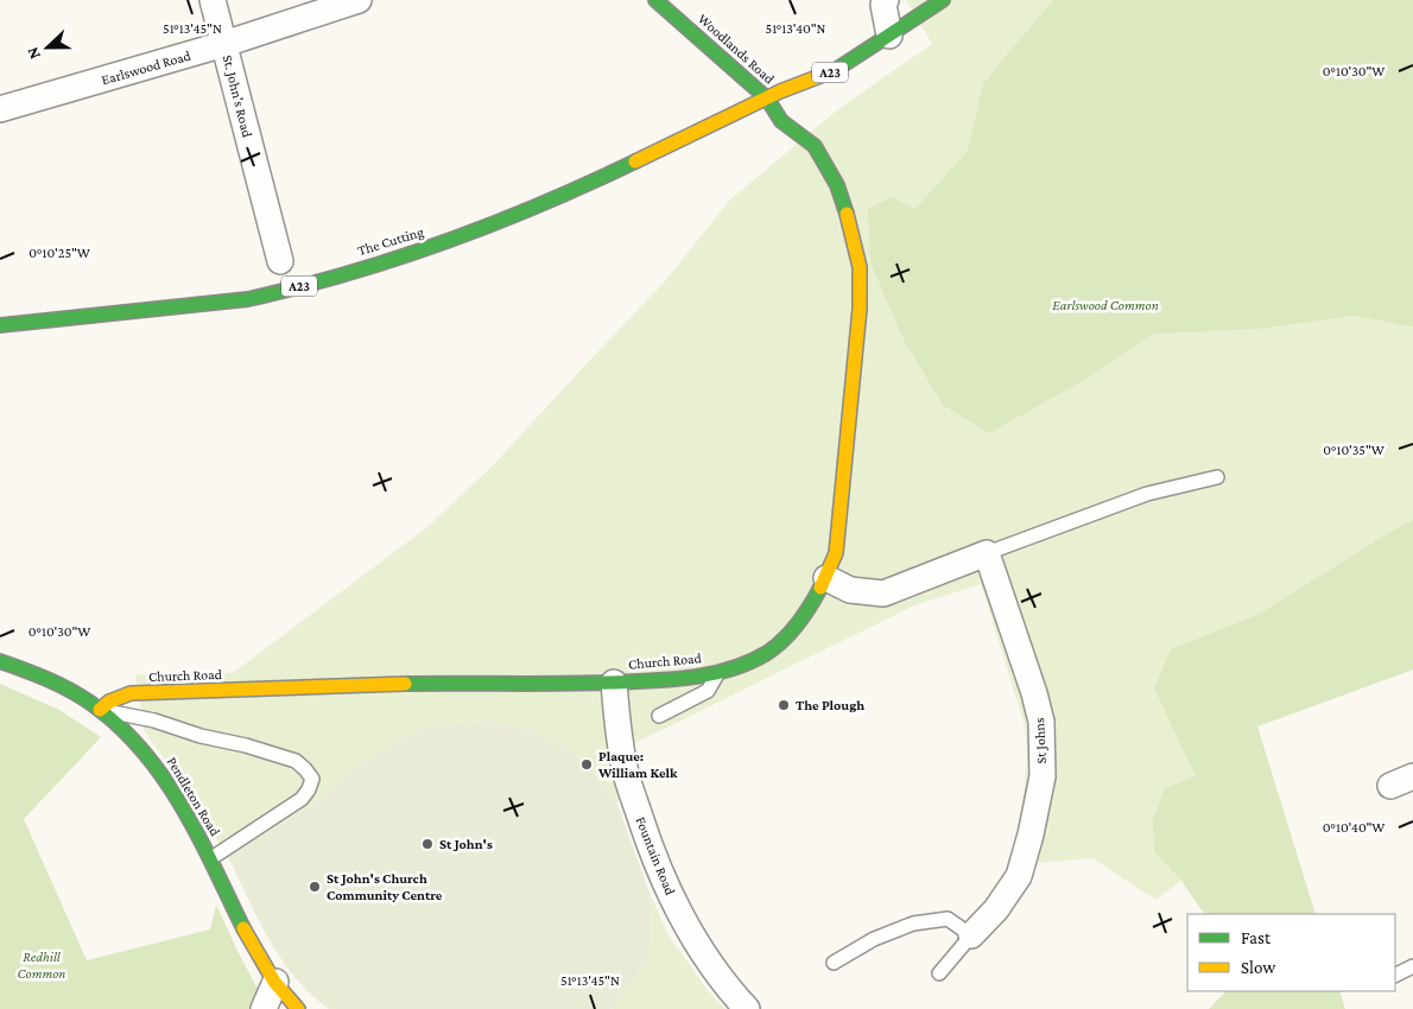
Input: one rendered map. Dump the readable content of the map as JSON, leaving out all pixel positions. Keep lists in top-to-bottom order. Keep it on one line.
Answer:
{"streets":{"street":["Woodlands Road","Earlswood Road","A23","St. John's Road","The Cutting","Church Road","St Johns","Pendleton Road","Fountain Road"]},"crossings":[["Woodlands Road","A23"],["Woodlands Road","The Cutting"],["Woodlands Road","Church Road"],["Earlswood Road","St. John's Road"],["A23","The Cutting"],["A23","Church Road"],["The Cutting","Church Road"],["Church Road","Pendleton Road"],["Church Road","Fountain Road"]],"parks":["Earlswood Common","Redhill Common"],"places":["The Plough","Plaque: William Kelk","St John's","St John's Church Community Centre"],"legend":["Fast","Slow"],"north":"left","coordinates":["51°13'45\"N","51°13'40\"N","0°10'30\"W","0°10'25\"W","0°10'35\"W","0°10'40\"W"]}
